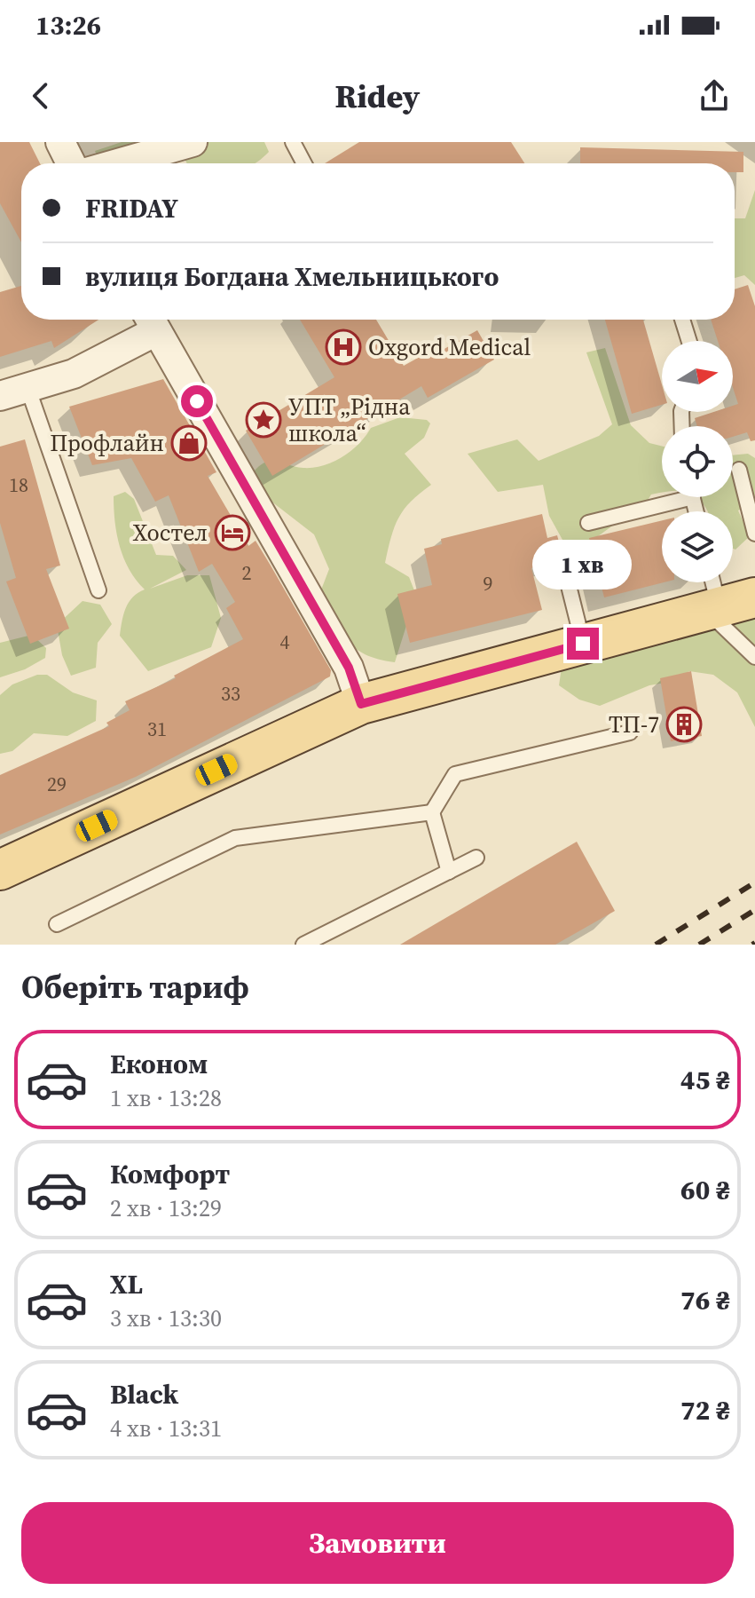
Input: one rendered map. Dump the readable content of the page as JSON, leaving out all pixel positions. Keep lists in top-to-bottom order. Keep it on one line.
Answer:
{"places":{"hospital":["Oxgord Medical"],"place":["УПТ „Рідна школа“"],"shop":["Профлайн"],"hotel":["Хостел"],"building":["ТП-7"]},"house_numbers":["18","2","9","4","33","31","29"],"north":"right","page":{"status":"13:26","header":"Ridey","banner":["FRIDAY","вулиця Богдана Хмельницького"],"bubble":"1 хв","heading":"Оберіть тариф","list":[{"name":"Економ","note":"1 хв · 13:28","value":"45 ₴"},{"name":"Комфорт","note":"2 хв · 13:29","value":"60 ₴"},{"name":"XL","note":"3 хв · 13:30","value":"76 ₴"},{"name":"Black","note":"4 хв · 13:31","value":"72 ₴"}],"buttons":"Замовити"}}
